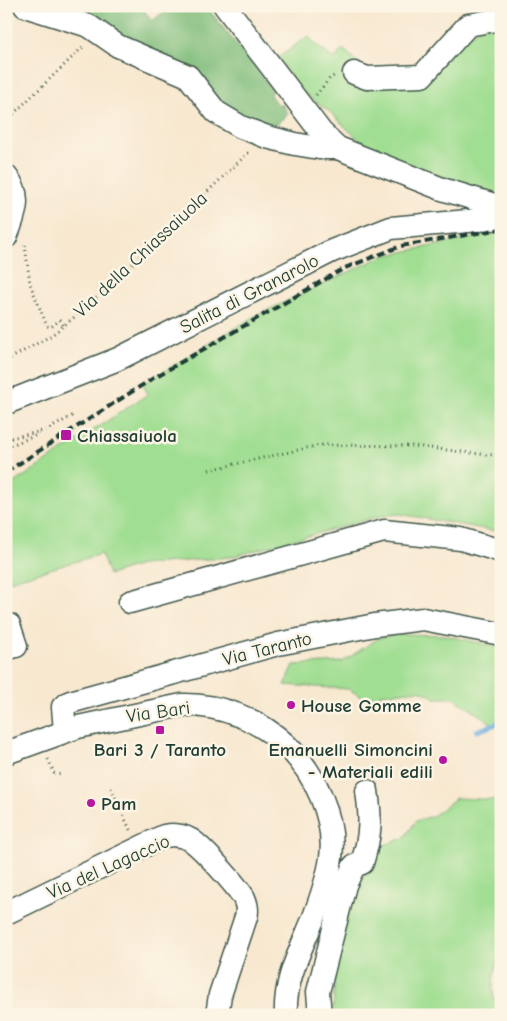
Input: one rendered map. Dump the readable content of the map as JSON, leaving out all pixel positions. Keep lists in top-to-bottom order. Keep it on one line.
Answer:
{"streets":{"street":["Salita di Granarolo","Via Taranto","Via Bari","Via del Lagaccio"],"path":["Via della Chiassaiuola"]},"crossings":[["Via Taranto","Via Bari"]],"places":{"transit":["Chiassaiuola","Bari 3 / Taranto"],"other":["House Gomme","Emanuelli Simoncini - Materiali edili","Pam"]}}
